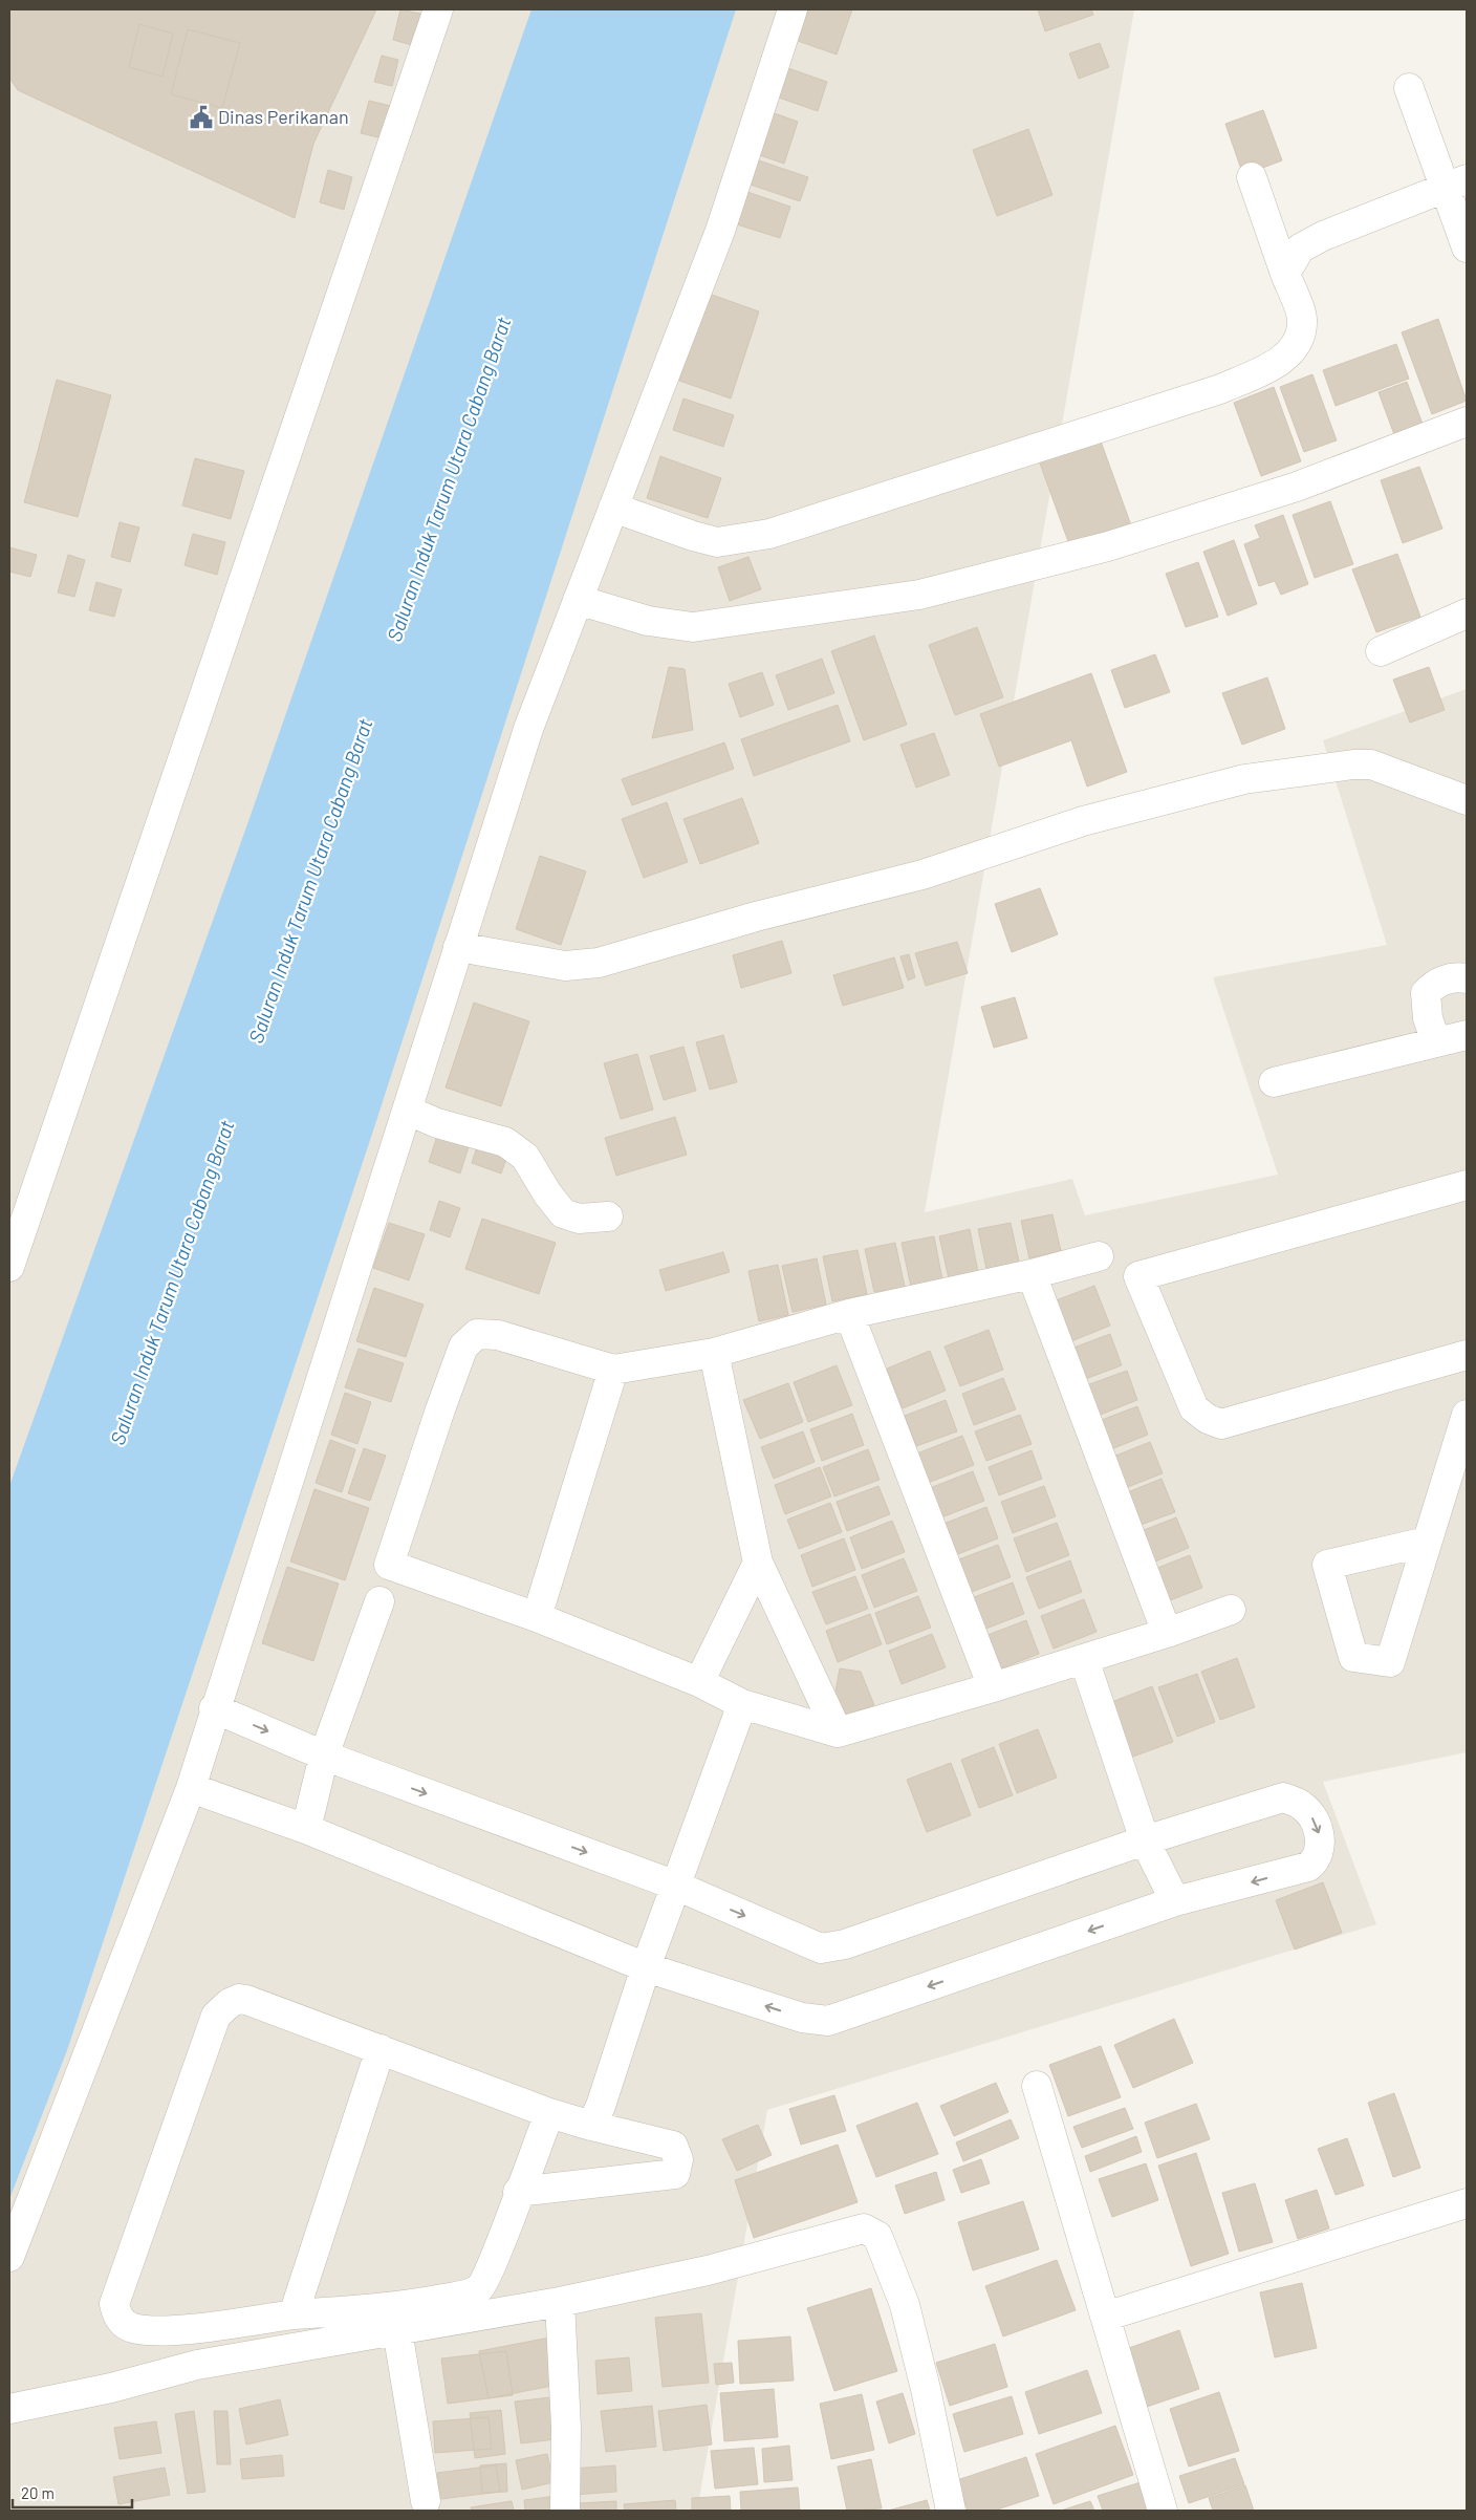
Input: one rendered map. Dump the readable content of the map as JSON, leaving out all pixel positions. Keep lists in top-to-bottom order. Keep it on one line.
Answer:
{"water":["Saluran Induk Tarum Utara Cabang Barat"],"places":{"public building":["Dinas Perikanan"]},"scale_bar":"20 m"}
